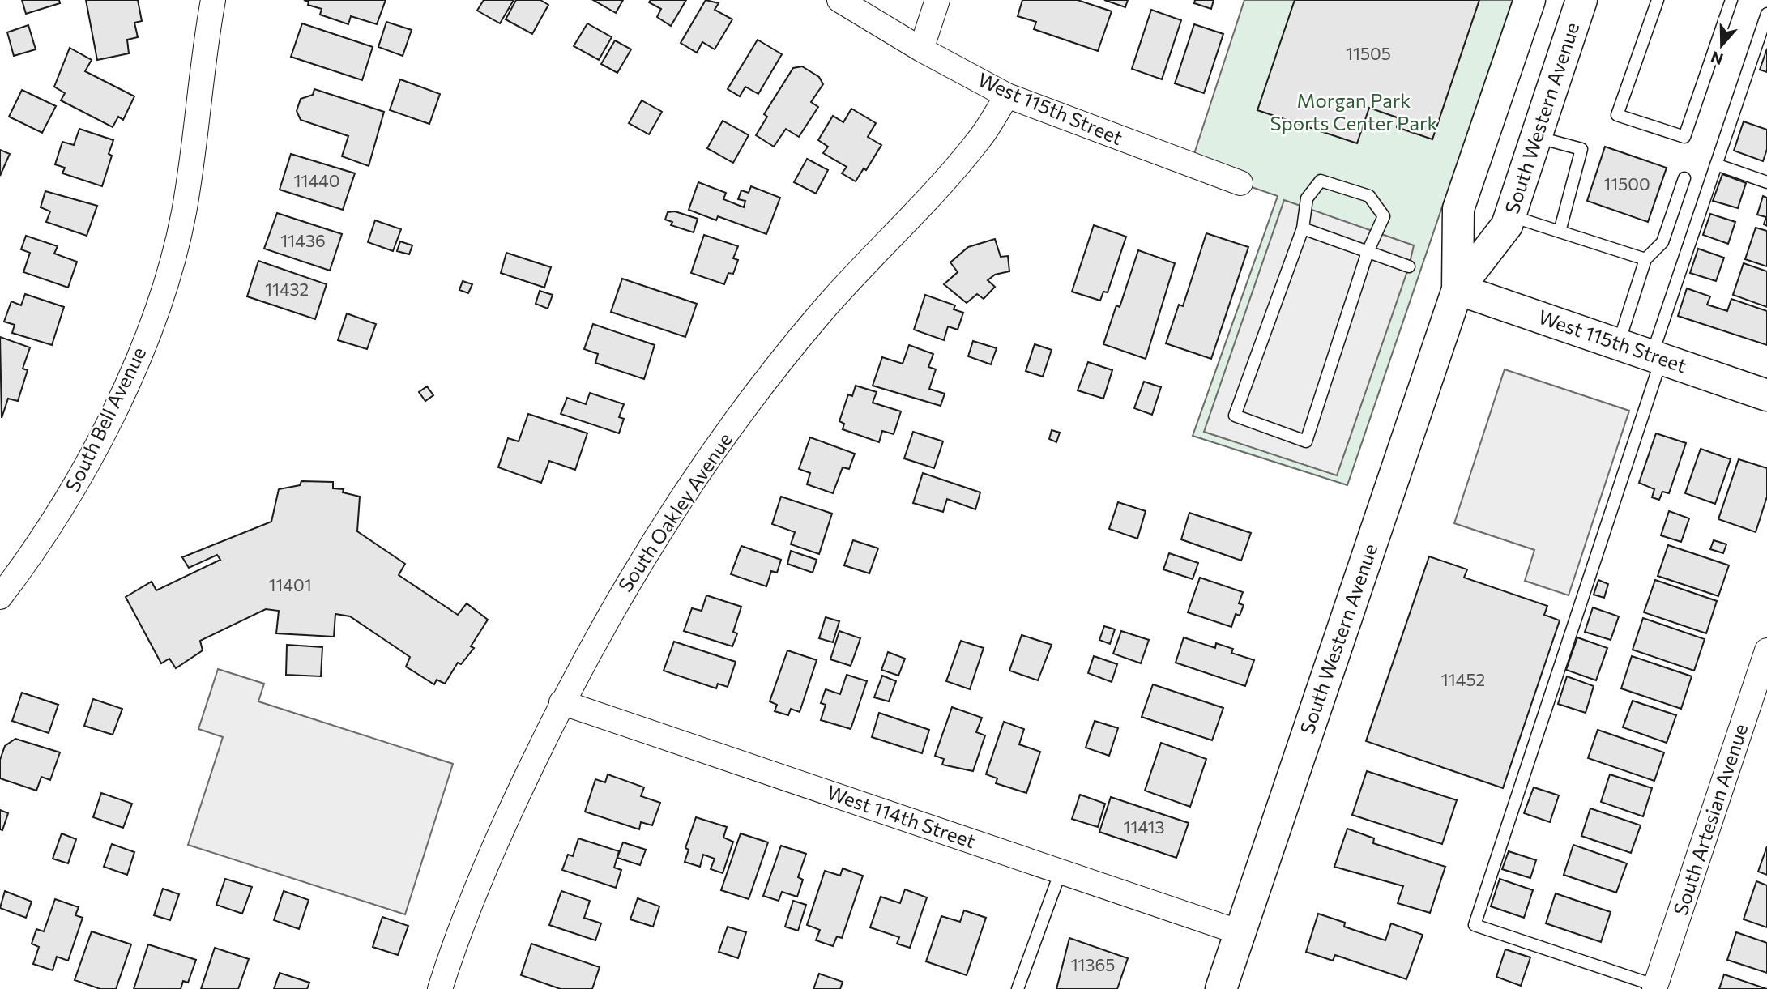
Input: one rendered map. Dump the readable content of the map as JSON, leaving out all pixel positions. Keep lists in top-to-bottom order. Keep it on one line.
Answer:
{"streets":{"main road":["West 115th Street","South Western Avenue"],"street":["South Bell Avenue","South Oakley Avenue","West 114th Street","South Artesian Avenue"]},"crossings":[["West 115th Street","South Western Avenue"],["West 115th Street","South Oakley Avenue"],["South Western Avenue","West 114th Street"],["South Oakley Avenue","West 114th Street"]],"parks":["Morgan Park Sports Center Park"],"house_numbers":["11505","11440","11500","11436","11432","11401","11452","11413","11365"],"north":"bottom"}
